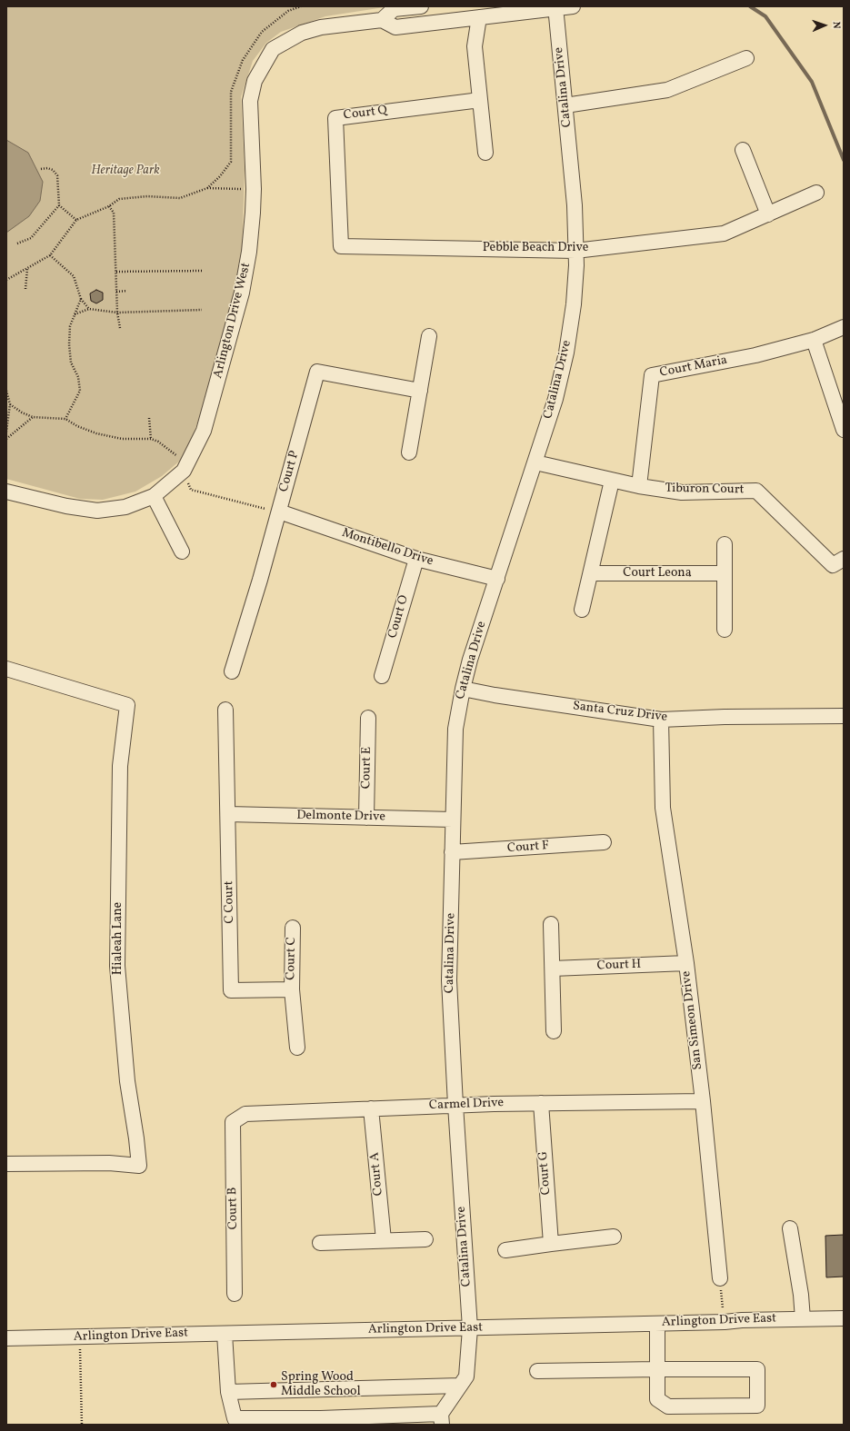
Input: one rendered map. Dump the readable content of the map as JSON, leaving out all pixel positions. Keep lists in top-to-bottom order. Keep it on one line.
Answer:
{"streets":{"street":["Catalina Drive","Court Q","Pebble Beach Drive","Arlington Drive West","Court Maria","Court P","Tiburon Court","Montibello Drive","Court Leona","Court O","Santa Cruz Drive","Court E","Delmonte Drive","Court F","C Court","Hialeah Lane","Court C","Court H","San Simeon Drive","Carmel Drive","Court G","Court A","Court B","Arlington Drive East"]},"crossings":[["Catalina Drive","Pebble Beach Drive"],["Catalina Drive","Arlington Drive West"],["Catalina Drive","Tiburon Court"],["Catalina Drive","Montibello Drive"],["Catalina Drive","Santa Cruz Drive"],["Catalina Drive","Delmonte Drive"],["Catalina Drive","Court F"],["Catalina Drive","Carmel Drive"],["Catalina Drive","Arlington Drive East"],["Court Q","Pebble Beach Drive"],["Court Maria","Tiburon Court"],["Court P","Montibello Drive"],["Montibello Drive","Court O"],["Santa Cruz Drive","San Simeon Drive"],["Court E","Delmonte Drive"],["Delmonte Drive","C Court"],["C Court","Court C"],["Court H","San Simeon Drive"],["San Simeon Drive","Carmel Drive"],["Carmel Drive","Court G"],["Carmel Drive","Court A"],["Carmel Drive","Court B"]],"parks":["Heritage Park"],"places":["Spring Wood Middle School"],"north":"right"}
